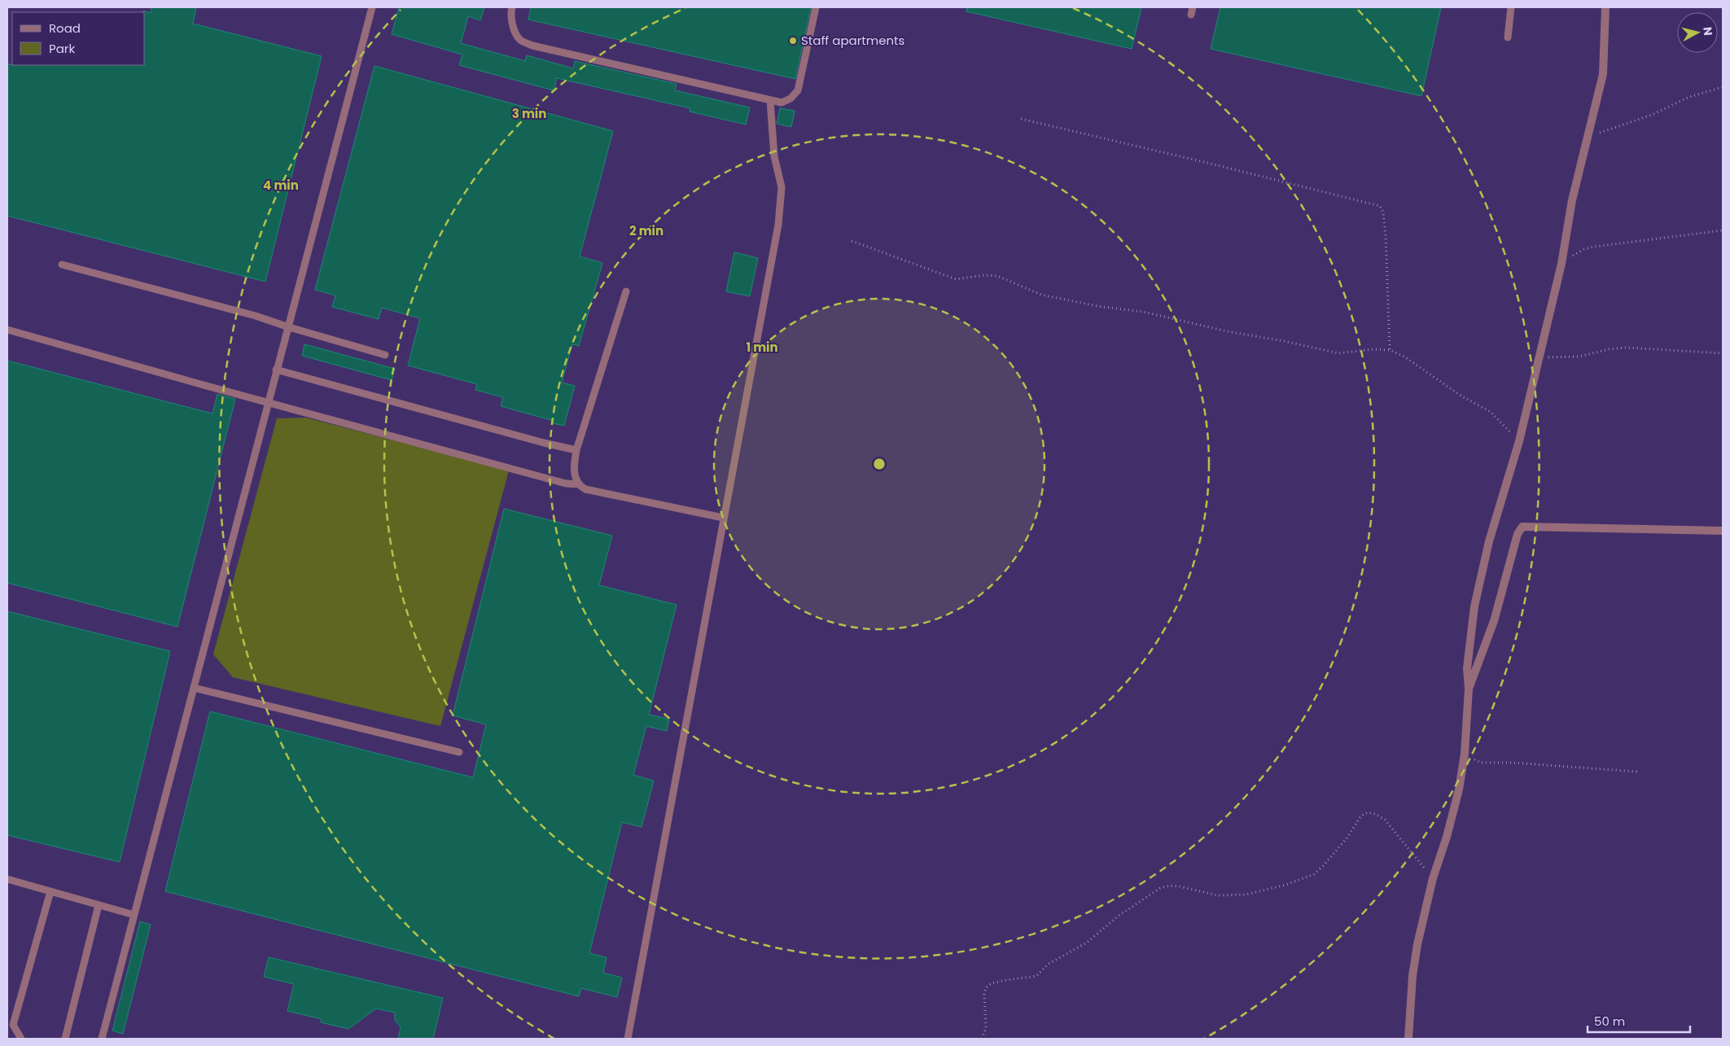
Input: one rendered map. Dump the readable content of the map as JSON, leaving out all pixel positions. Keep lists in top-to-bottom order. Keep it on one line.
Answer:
{"places":["Staff apartments"],"legend":["Road","Park"],"scale_bar":"50 m","north":"right","rings":["3 min","4 min","2 min","1 min"]}
